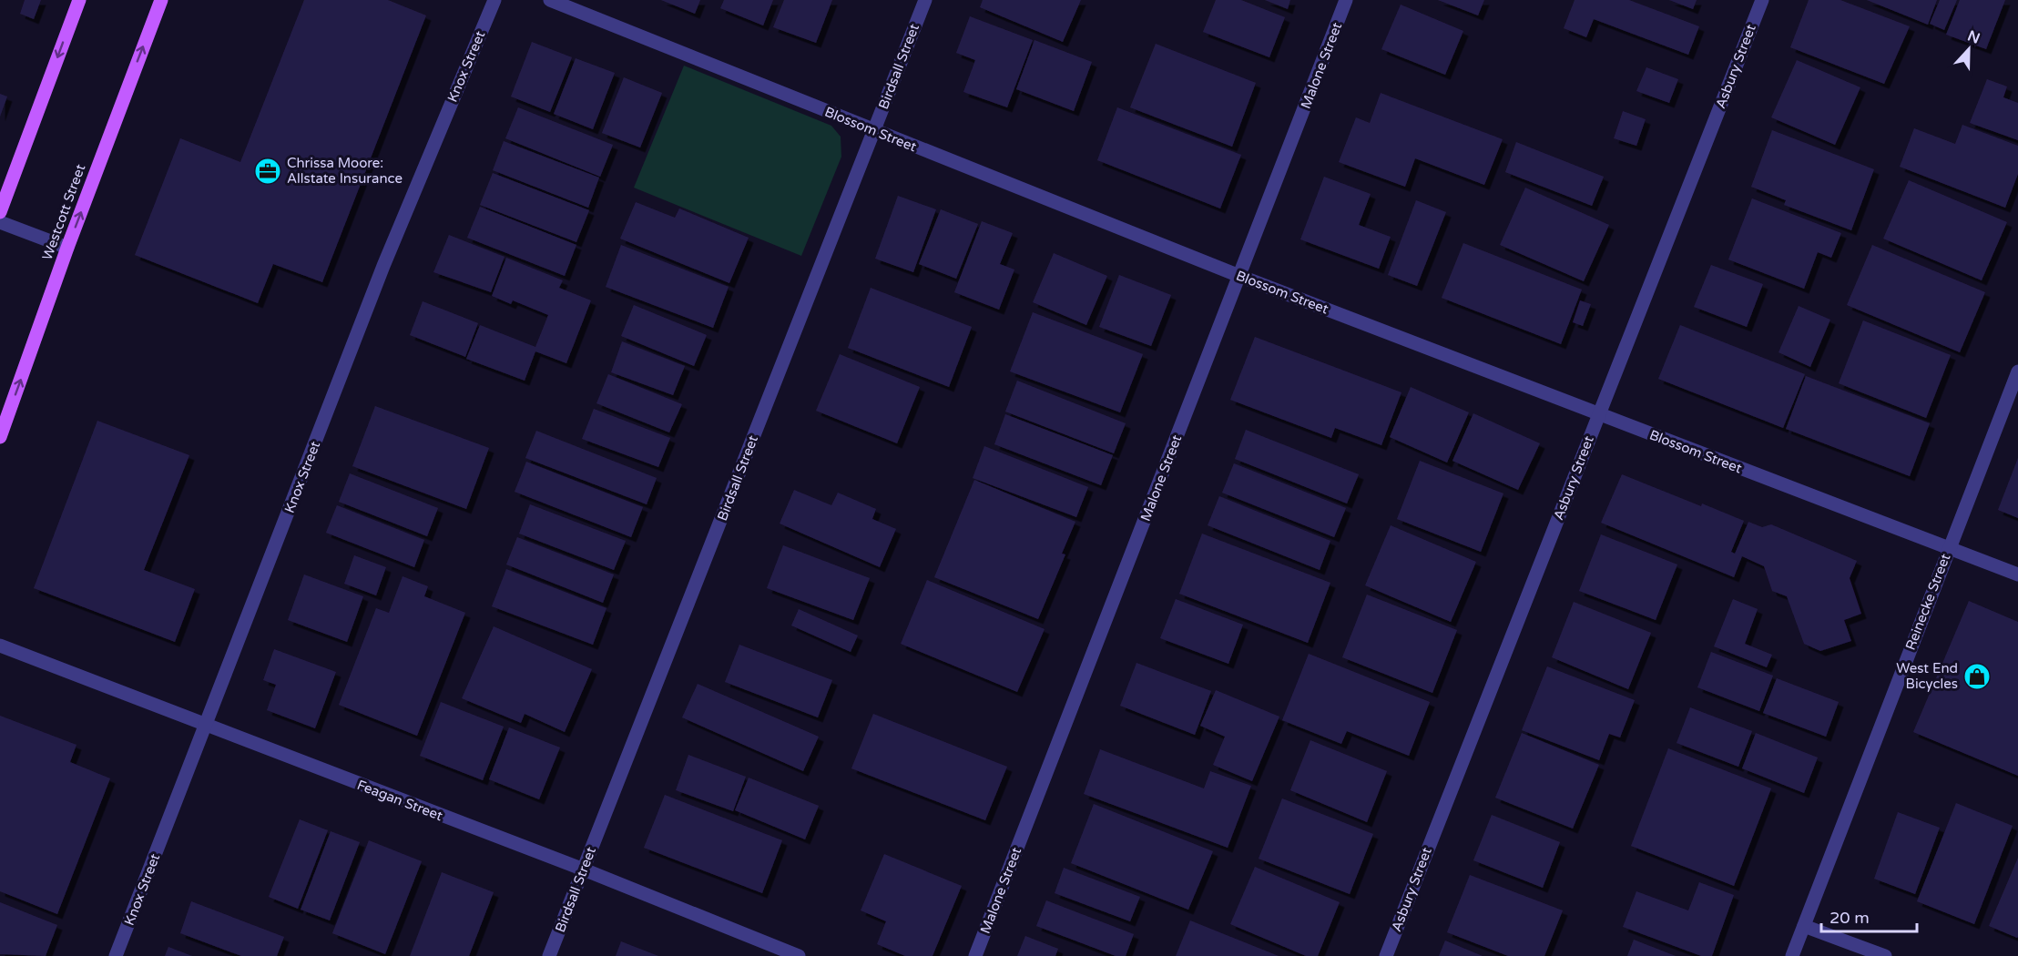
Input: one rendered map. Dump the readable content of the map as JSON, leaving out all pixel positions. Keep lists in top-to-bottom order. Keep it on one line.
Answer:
{"streets":{"main road":["Westcott Street"],"street":["Malone Street","Knox Street","Birdsall Street","Asbury Street","Blossom Street","Reinecke Street","Feagan Street"]},"crossings":[["Malone Street","Blossom Street"],["Knox Street","Feagan Street"],["Birdsall Street","Blossom Street"],["Birdsall Street","Feagan Street"],["Asbury Street","Blossom Street"],["Blossom Street","Reinecke Street"]],"places":{"office":["Chrissa Moore: Allstate Insurance"],"shop":["West End Bicycles"]},"scale_bar":"20 m","north":"top"}
